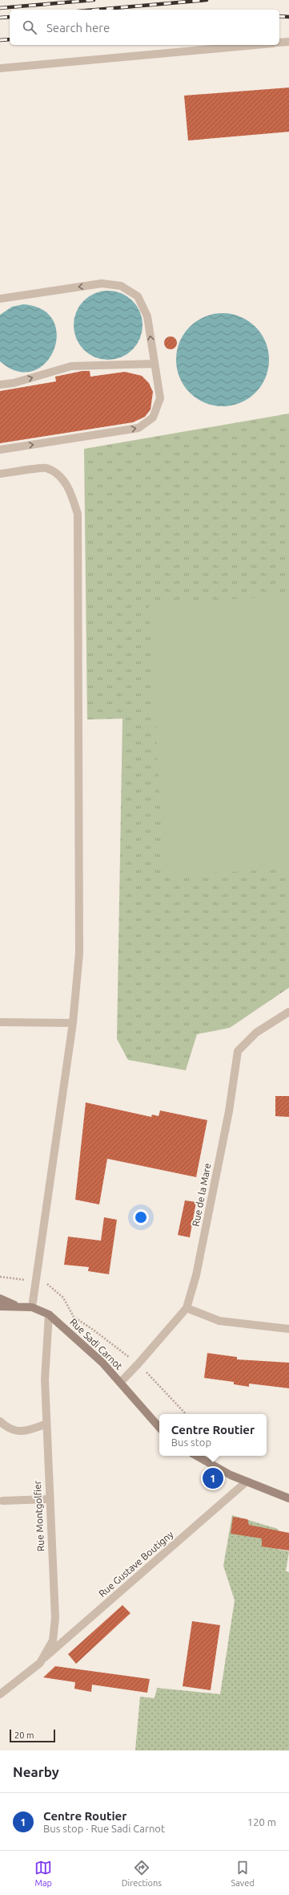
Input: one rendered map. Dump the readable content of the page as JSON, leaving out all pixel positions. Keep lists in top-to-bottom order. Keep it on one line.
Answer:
{"streets":{"street":["Rue de la Mare","Rue Sadi Carnot","Rue Montgolfier","Rue Gustave Boutigny"]},"crossings":[["Rue de la Mare","Rue Sadi Carnot"],["Rue Sadi Carnot","Rue Montgolfier"],["Rue Montgolfier","Rue Gustave Boutigny"]],"scale_bar":"20 m","page":{"search":"Search here","popup":["Centre Routier","Bus stop"],"pins":"1","scale":"20 m","heading":"Nearby","list":[{"mark":"1","name":"Centre Routier","note":"Bus stop · Rue Sadi Carnot","value":"120 m"}],"nav":["Map","Directions","Saved"]}}
